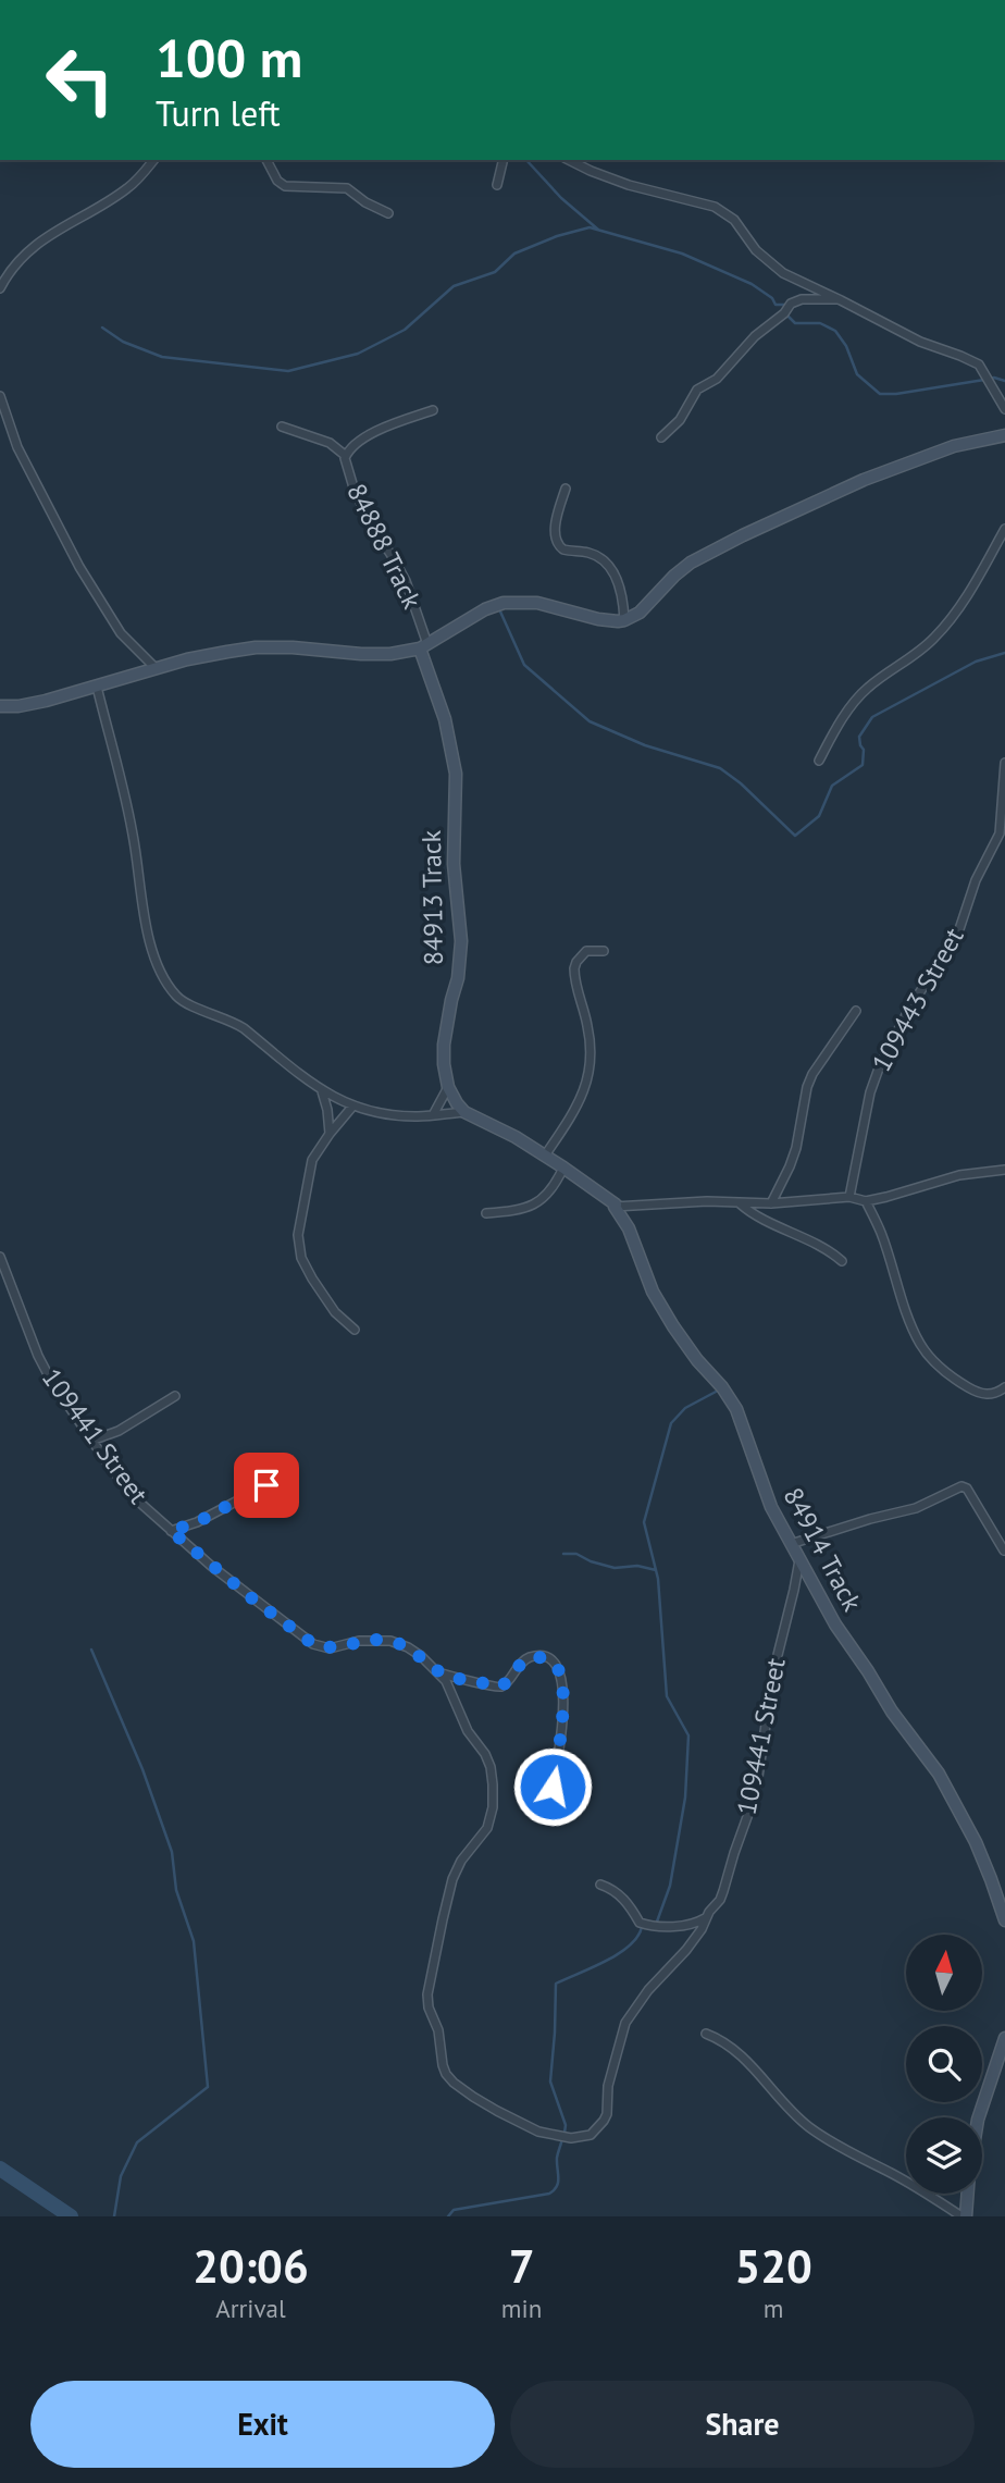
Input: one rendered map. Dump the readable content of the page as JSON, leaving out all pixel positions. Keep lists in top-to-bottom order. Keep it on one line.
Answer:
{"streets":{"street":["84888 Track","84913 Track","109443 Street","109441 Street","84914 Track"]},"crossings":[["84888 Track","84913 Track"],["109441 Street","84914 Track"]],"north":"top","page":{"turn":["100 m","Turn left"],"eta":["20:06","Arrival","7","min","520","m"],"buttons":["Exit","Share"]}}
